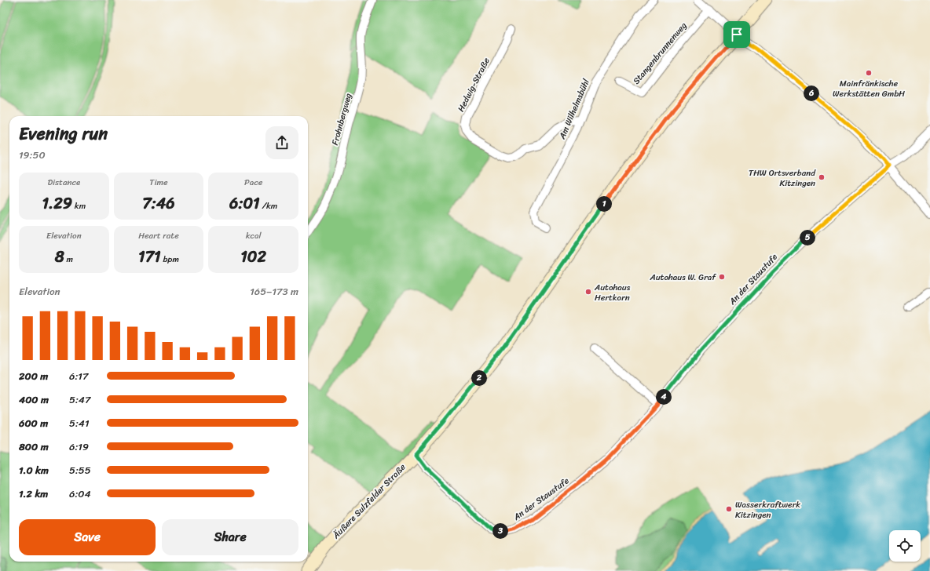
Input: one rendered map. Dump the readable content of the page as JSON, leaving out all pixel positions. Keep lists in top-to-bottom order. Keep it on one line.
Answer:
{"streets":{"main road":["Äußere Sulzfelder Straße"],"street":["Stangenbrunnenweg","Hedwig-Straße","Am Wilhelmsbühl","Frohnbergweg","An der Staustufe"]},"crossings":[["Hedwig-Straße","Am Wilhelmsbühl"],["An der Staustufe","Äußere Sulzfelder Straße"]],"places":["Mainfränkische Werkstätten GmbH","THW Ortsverband Kitzingen","Autohaus W. Graf","Autohaus Hertkorn","Wasserkraftwerk Kitzingen"],"page":{"pins":["6","1","5","2","4","3"],"heading":["Evening run","19:50"],"stats":[["Distance","1.29 km"],["Time","7:46"],["Pace","6:01 /km"],["Elevation","8 m"],["Heart rate","171 bpm"],["kcal","102"]],"chart":["Elevation","165–173 m"],"list":[{"name":"200 m","note":"6:17"},{"name":"400 m","note":"5:47"},{"name":"600 m","note":"5:41"},{"name":"800 m","note":"6:19"},{"name":"1.0 km","note":"5:55"},{"name":"1.2 km","note":"6:04"}],"buttons":["Save","Share"]}}
